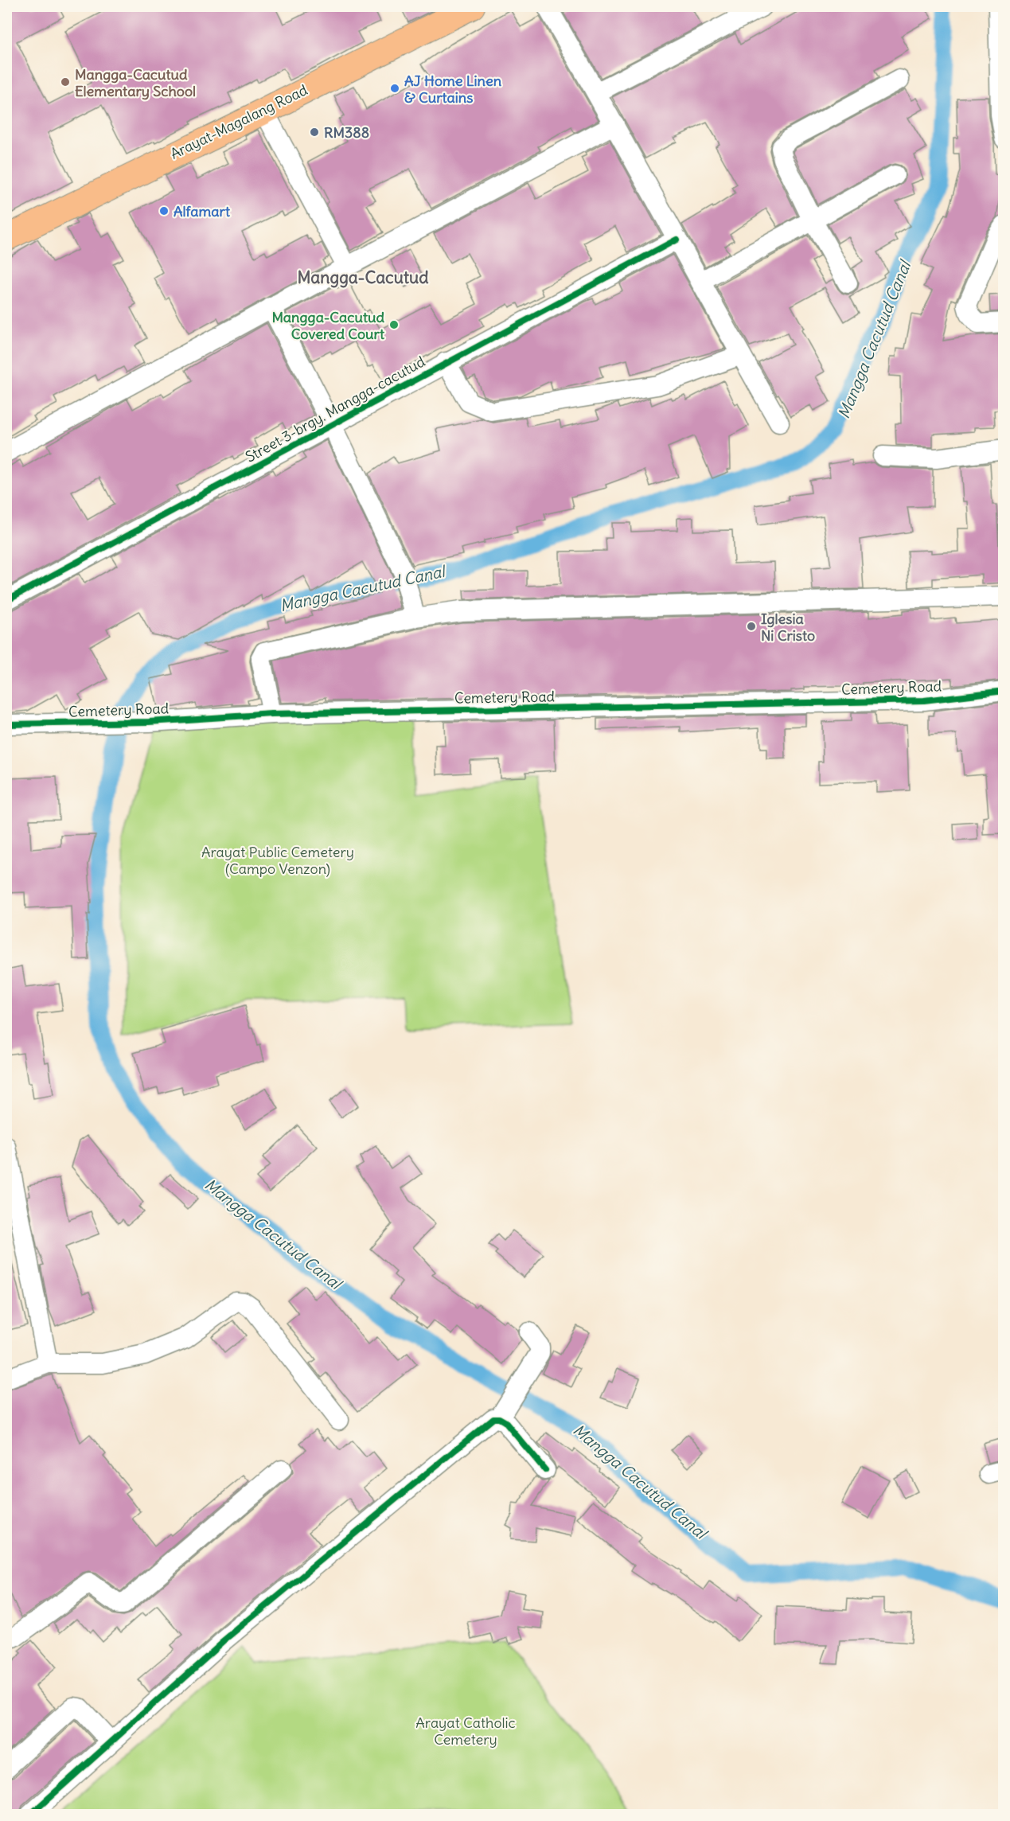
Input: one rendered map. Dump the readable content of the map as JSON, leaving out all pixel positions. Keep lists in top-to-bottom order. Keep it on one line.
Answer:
{"streets":{"main road":["Arayat-Magalang Road"],"street":["Street 3-brgy. Mangga-cacutud","Cemetery Road"]},"districts":["Mangga-Cacutud"],"water":["Mangga Cacutud Canal"],"parks":["Arayat Public Cemetery (Campo Venzon)","Arayat Catholic Cemetery"],"places":["Mangga-Cacutud Elementary School","AJ Home Linen & Curtains","RM388","Alfamart","Mangga-Cacutud Covered Court","Iglesia Ni Cristo"]}
